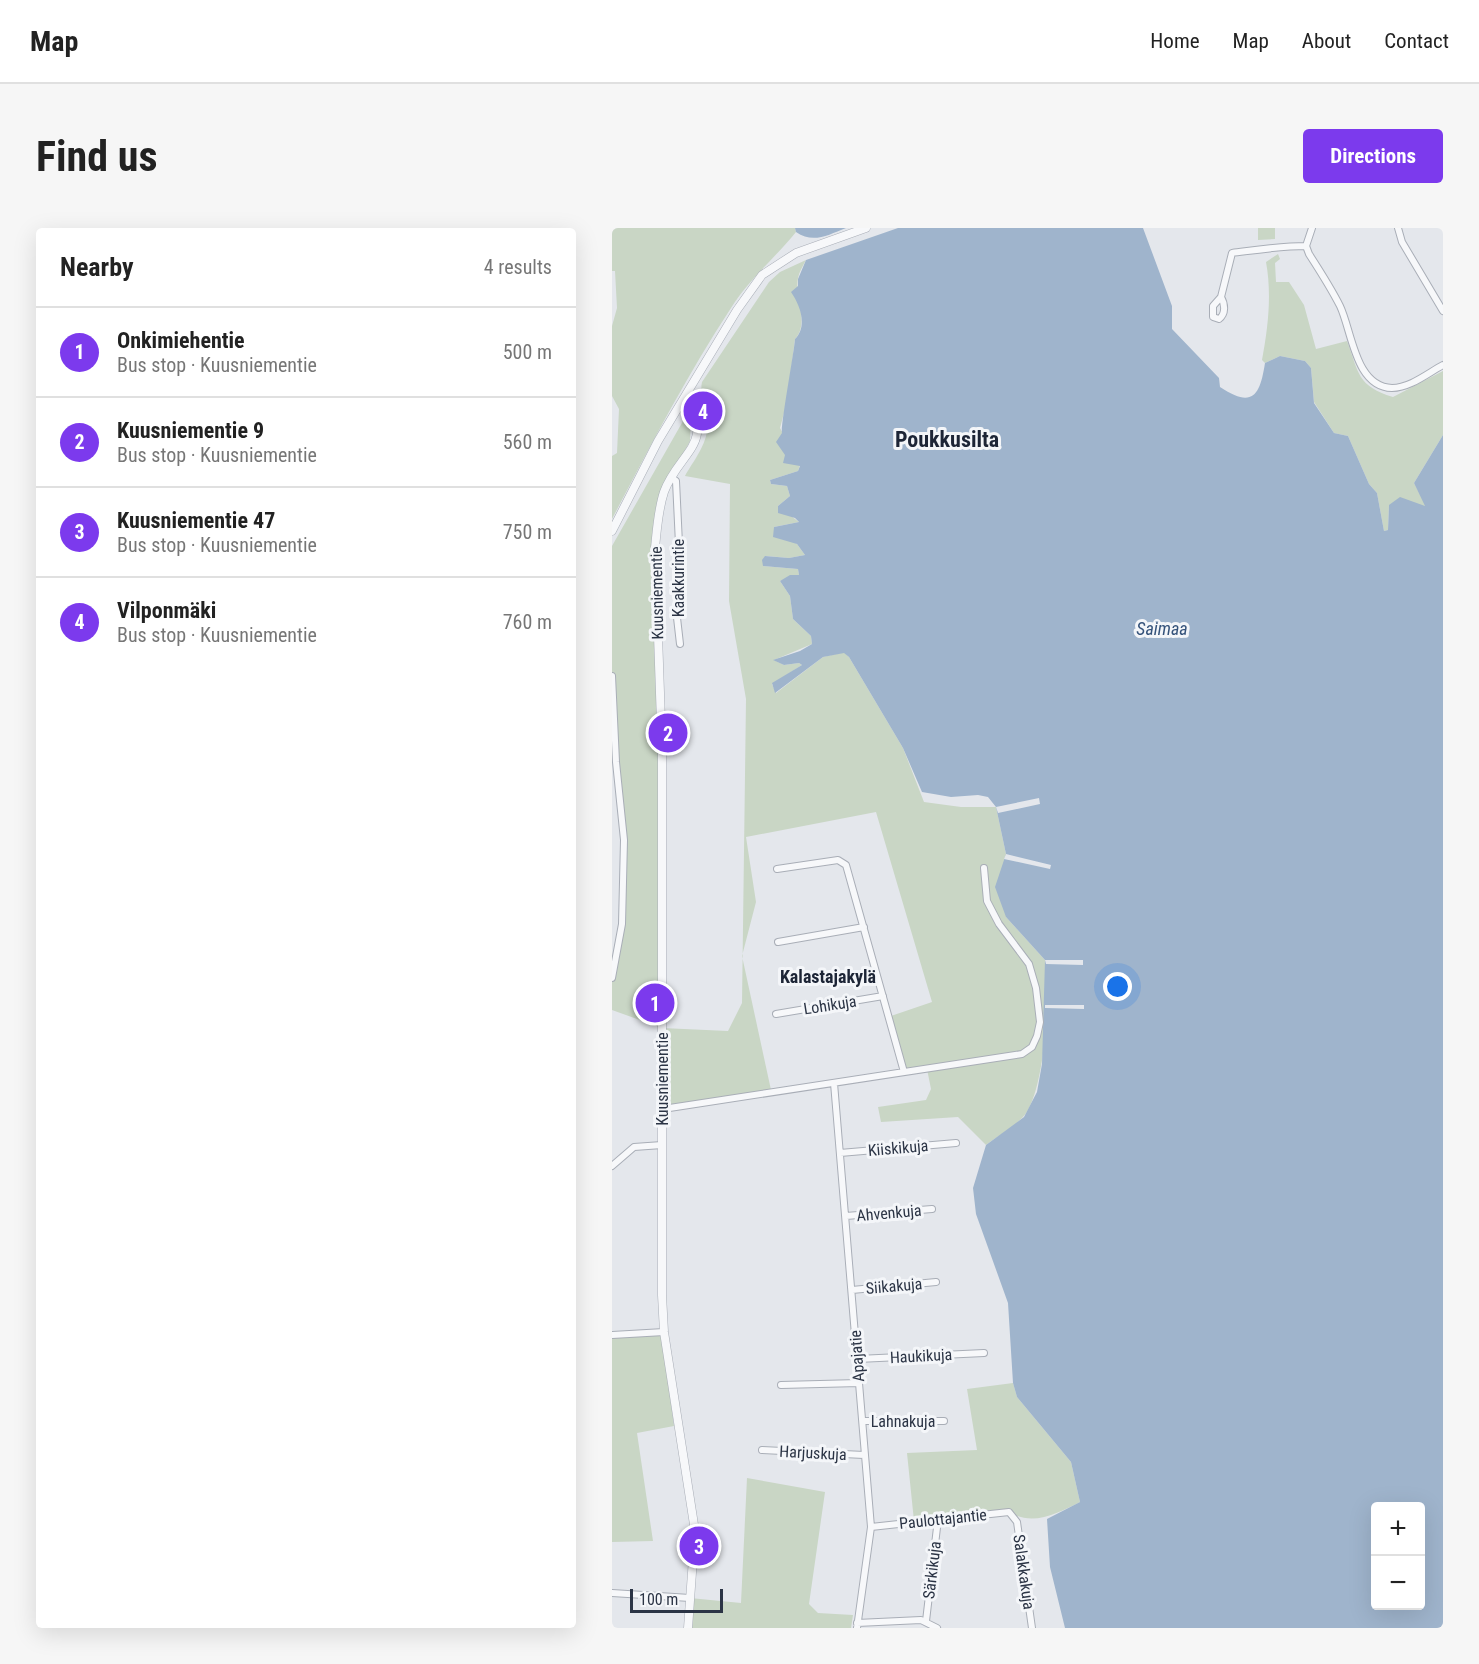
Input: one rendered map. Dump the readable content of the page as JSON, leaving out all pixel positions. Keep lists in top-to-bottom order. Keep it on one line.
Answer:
{"streets":{"street":["Kaakkurintie","Kuusniementie","Lohikuja","Kiiskikuja","Ahvenkuja","Siikakuja","Apajatie","Haukikuja","Lahnakuja","Harjuskuja","Paulottajantie","Särkikuja","Salakkakuja"]},"crossings":[["Kaakkurintie","Kuusniementie"],["Kiiskikuja","Apajatie"],["Ahvenkuja","Apajatie"],["Siikakuja","Apajatie"],["Apajatie","Haukikuja"],["Apajatie","Lahnakuja"],["Apajatie","Harjuskuja"],["Apajatie","Paulottajantie"],["Paulottajantie","Särkikuja"],["Paulottajantie","Salakkakuja"]],"districts":["Poukkusilta","Kalastajakylä"],"water":["Saimaa"],"scale_bar":"100 m","page":{"header":"Map","nav":["Home","Map","About","Contact"],"buttons":"Directions","title":"Find us","heading":["Nearby","4 results"],"list":[{"mark":"1","name":"Onkimiehentie","note":"Bus stop · Kuusniementie","value":"500 m"},{"mark":"2","name":"Kuusniementie 9","note":"Bus stop · Kuusniementie","value":"560 m"},{"mark":"3","name":"Kuusniementie 47","note":"Bus stop · Kuusniementie","value":"750 m"},{"mark":"4","name":"Vilponmäki","note":"Bus stop · Kuusniementie","value":"760 m"}],"pins":["4","2","1","3"],"map_buttons":["+","−"],"scale":"100 m"}}
